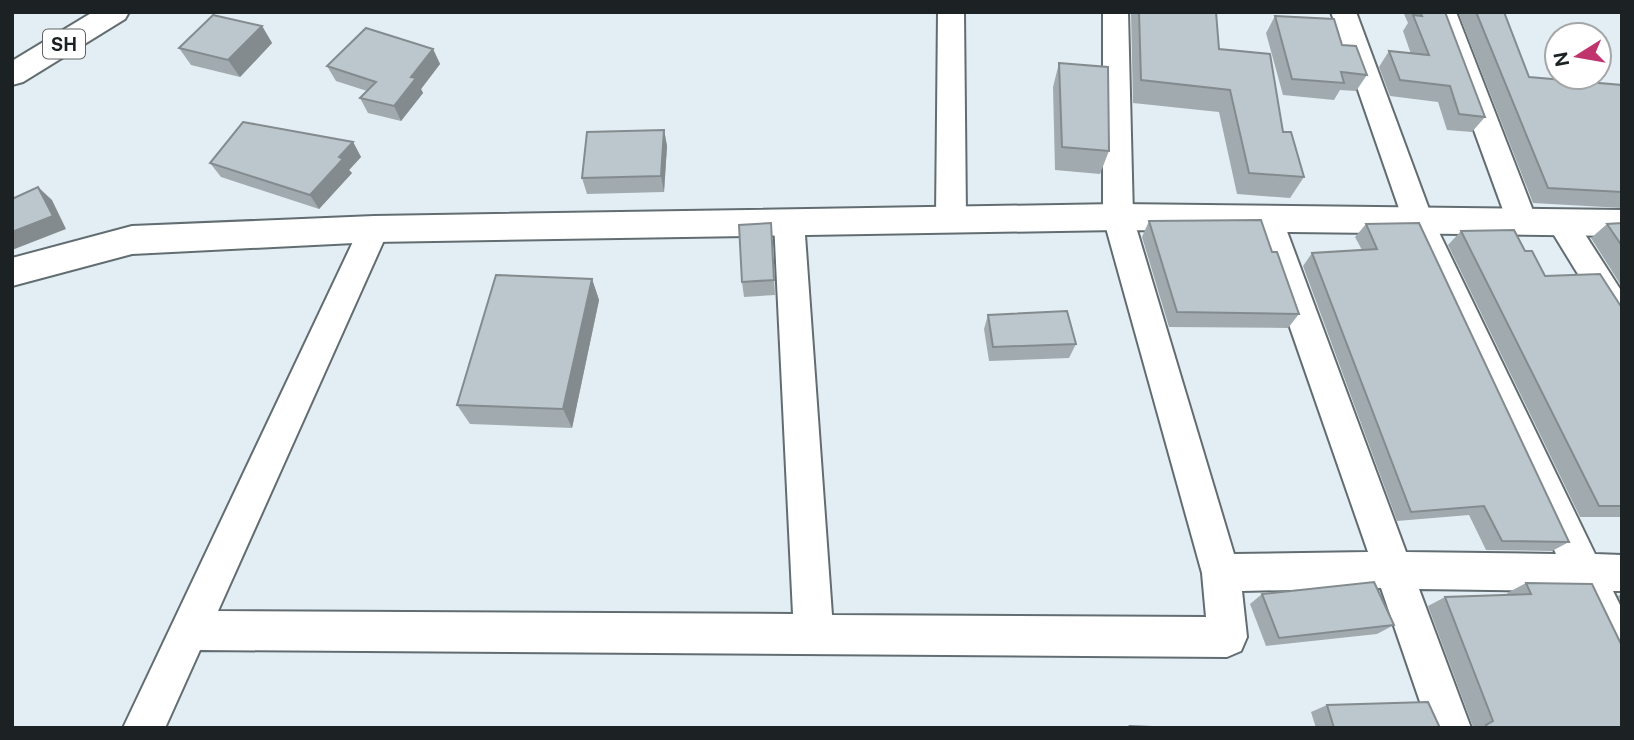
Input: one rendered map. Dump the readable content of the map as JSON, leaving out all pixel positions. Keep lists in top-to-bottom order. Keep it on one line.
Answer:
{"streets":{"street":["SH"]},"north":"left"}
